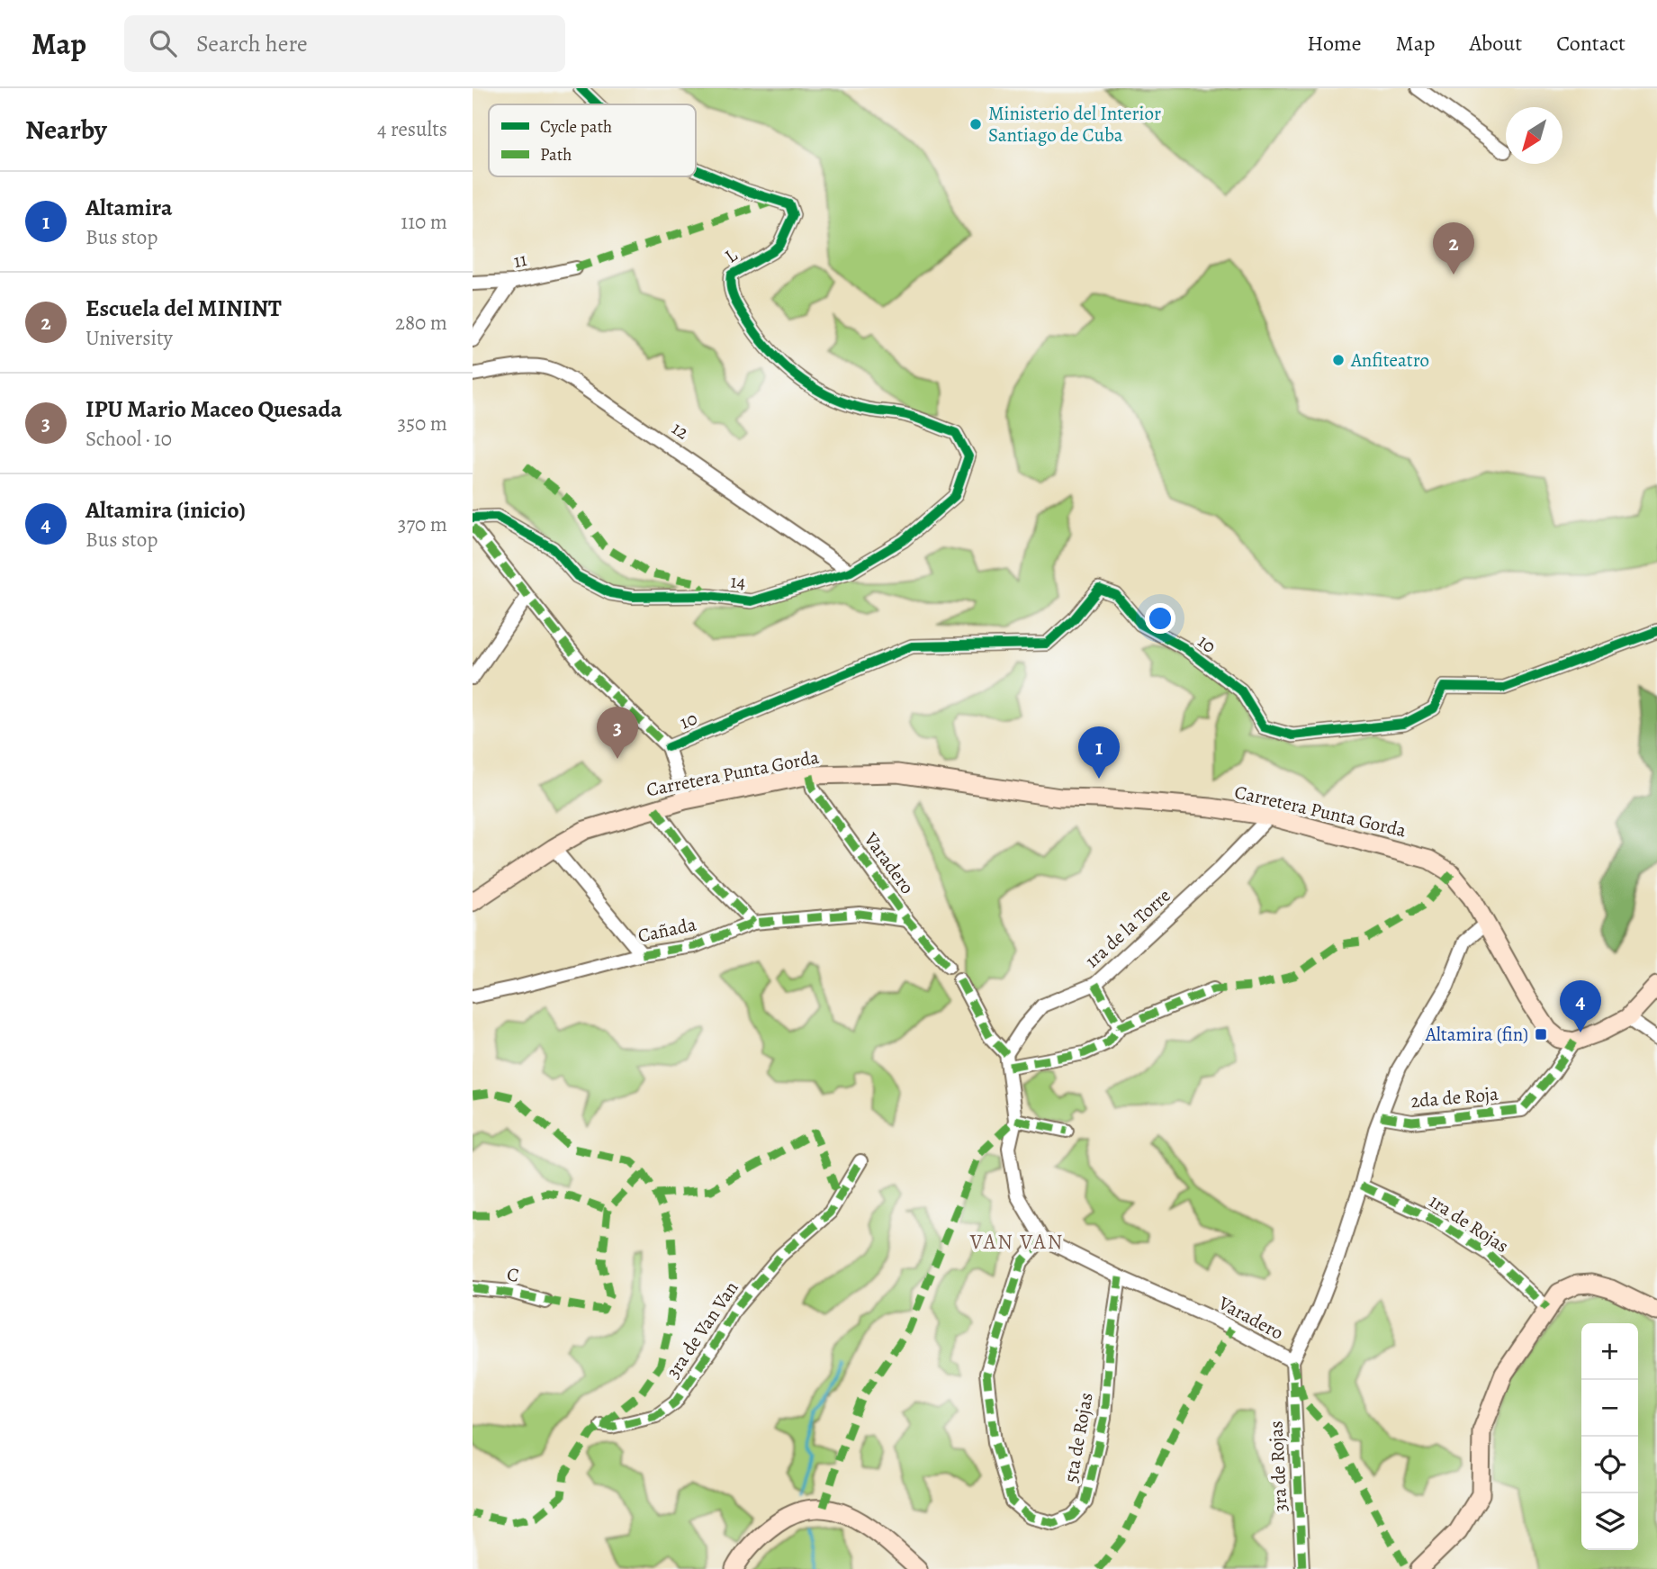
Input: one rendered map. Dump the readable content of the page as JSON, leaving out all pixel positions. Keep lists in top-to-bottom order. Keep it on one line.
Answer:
{"streets":{"main road":["Carretera Punta Gorda"],"street":["L","11","12","14","10","Varadero","1ra de la Torre","Cañada","2da de Roja","1ra de Rojas","C","3ra de Van Van","5ta de Rojas","3ra de Rojas"]},"crossings":[["L","14"],["12","14"],["10","Carretera Punta Gorda"],["Carretera Punta Gorda","Varadero"],["Carretera Punta Gorda","1ra de la Torre"],["Carretera Punta Gorda","2da de Roja"],["Varadero","Cañada"],["Varadero","2da de Roja"],["Varadero","1ra de Rojas"],["Varadero","5ta de Rojas"],["Varadero","3ra de Rojas"]],"districts":["VAN VAN"],"places":{"other":["Ministerio del Interior Santiago de Cuba","Anfiteatro"],"transit":["Altamira (fin)"]},"legend":["Cycle path","Path"],"north":"bottom left","page":{"header":"Map","search":"Search here","nav":["Home","Map","About","Contact"],"heading":["Nearby","4 results"],"list":[{"mark":"1","name":"Altamira","note":"Bus stop","value":"110 m"},{"mark":"2","name":"Escuela del MININT","note":"University","value":"280 m"},{"mark":"3","name":"IPU Mario Maceo Quesada","note":"School · 10","value":"350 m"},{"mark":"4","name":"Altamira (inicio)","note":"Bus stop","value":"370 m"}],"pins":["2","3","1","4"],"map_buttons":["+","−"]}}
